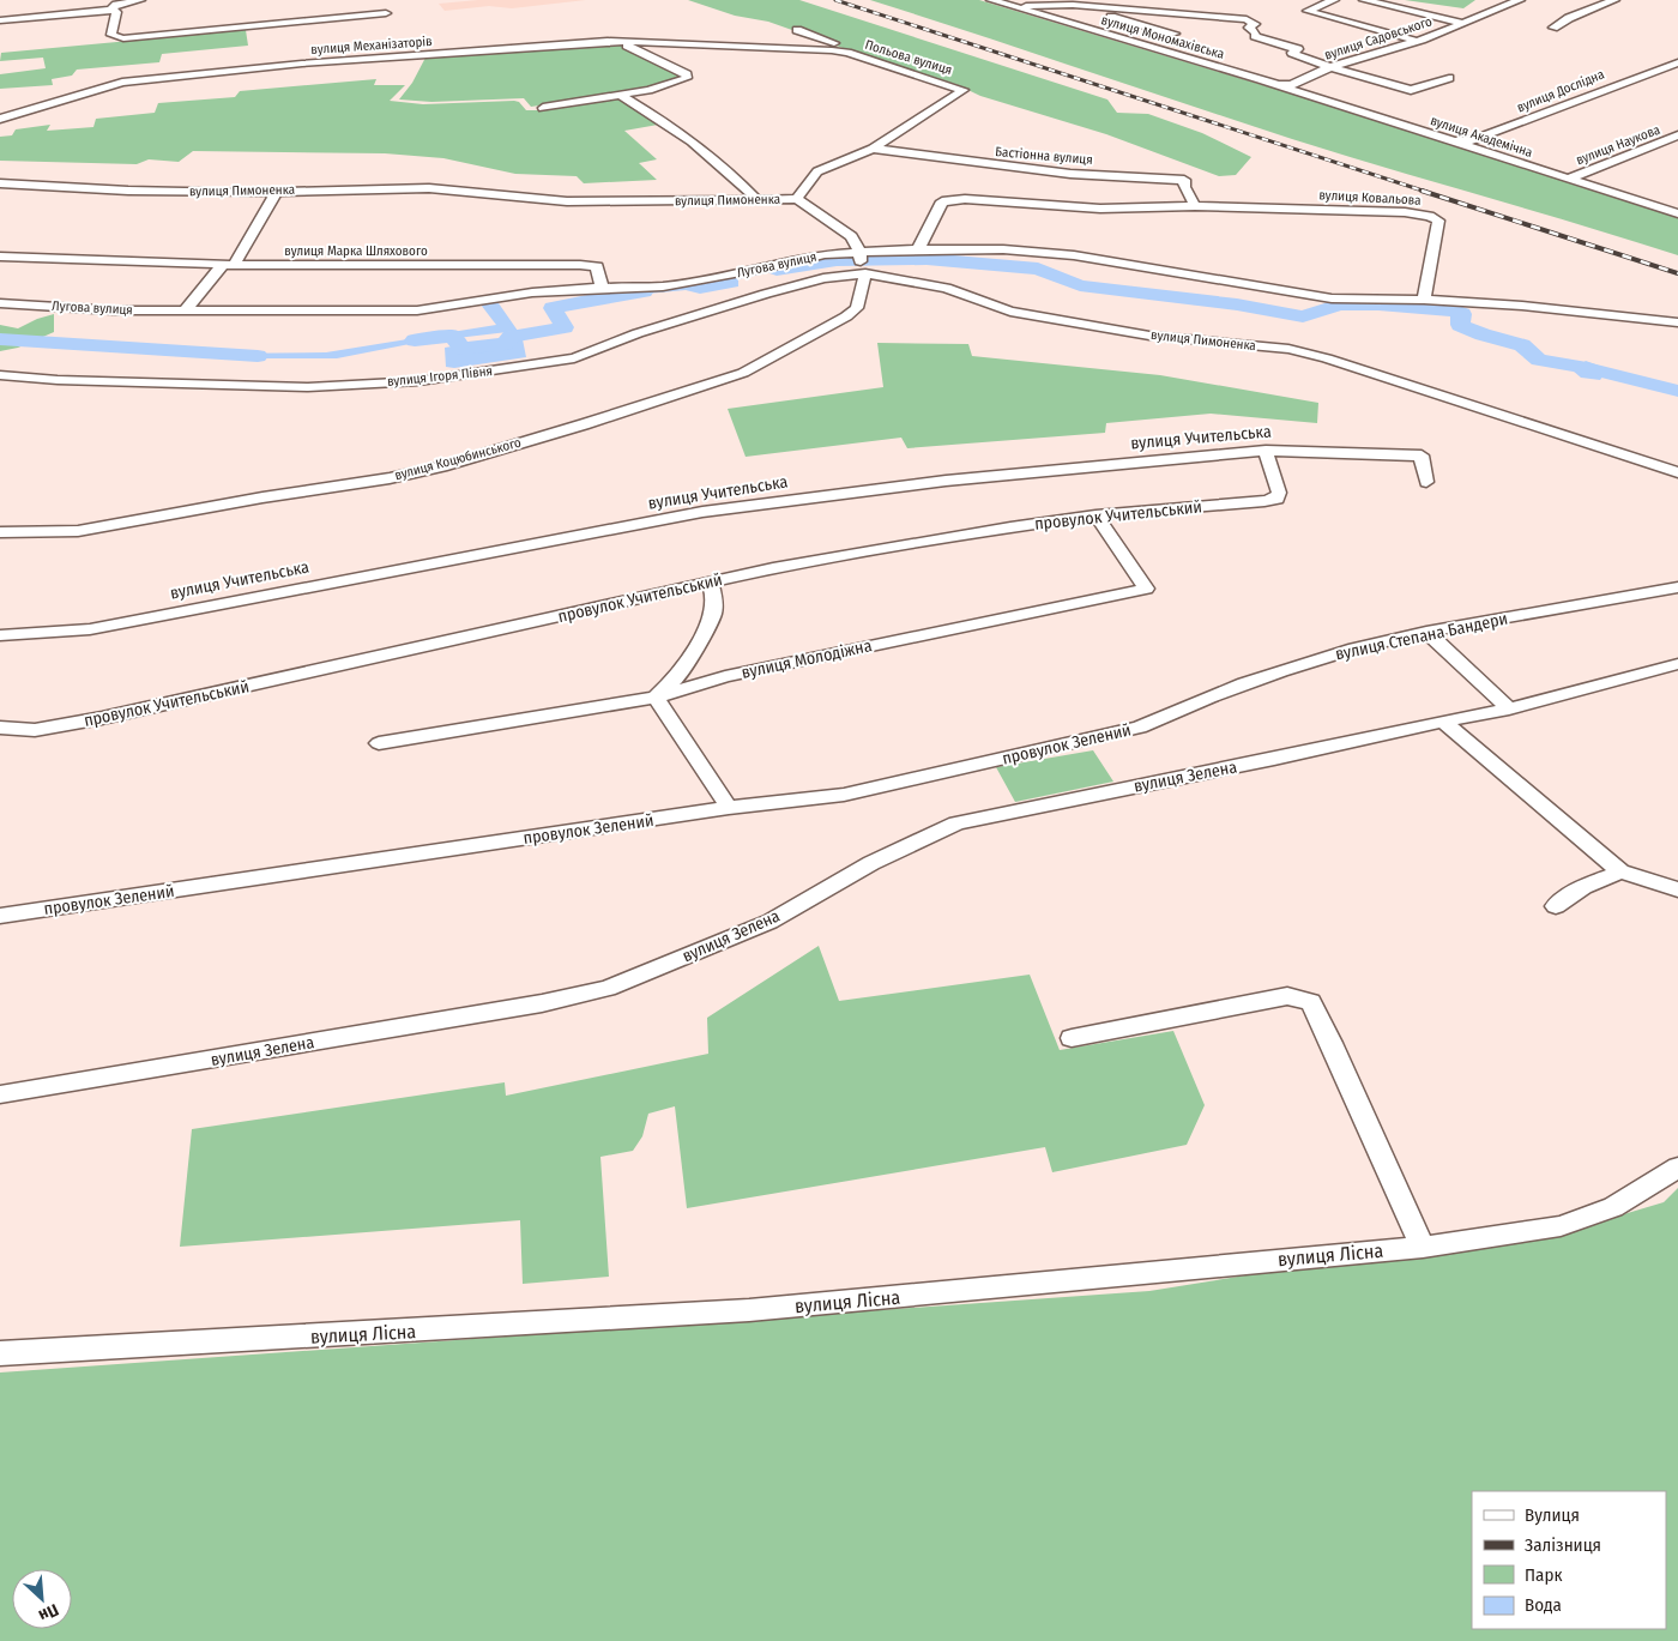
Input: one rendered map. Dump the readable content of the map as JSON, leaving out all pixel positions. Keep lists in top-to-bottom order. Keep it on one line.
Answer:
{"streets":{"street":["вулиця Мономахівська","вулиця Садовського","вулиця Механізаторів","Польова вулиця","вулиця Дослідна","вулиця Академічна","вулиця Наукова","Бастіонна вулиця","вулиця Пимоненка","вулиця Ковальова","вулиця Марка Шляхового","Лугова вулиця","вулиця Ігоря Півня","вулиця Учительська","вулиця Коцюбинського","провулок Учительський","вулиця Степана Бандери","вулиця Молодіжна","провулок Зелений","вулиця Зелена","вулиця Лісна"]},"crossings":[["вулиця Мономахівська","вулиця Академічна"],["вулиця Садовського","вулиця Академічна"],["вулиця Механізаторів","Польова вулиця"],["Польова вулиця","Бастіонна вулиця"],["Польова вулиця","вулиця Пимоненка"],["вулиця Дослідна","вулиця Академічна"],["вулиця Академічна","вулиця Наукова"],["Бастіонна вулиця","вулиця Ковальова"],["вулиця Пимоненка","Лугова вулиця"],["вулиця Пимоненка","вулиця Ігоря Півня"],["вулиця Пимоненка","вулиця Коцюбинського"],["Лугова вулиця","вулиця Ігоря Півня"],["Лугова вулиця","вулиця Коцюбинського"],["вулиця Ігоря Півня","вулиця Коцюбинського"],["вулиця Учительська","провулок Учительський"],["провулок Учительський","вулиця Молодіжна"],["вулиця Степана Бандери","провулок Зелений"]],"legend":["Вулиця","Залізниця","Парк","Вода"],"north":"bottom right"}
